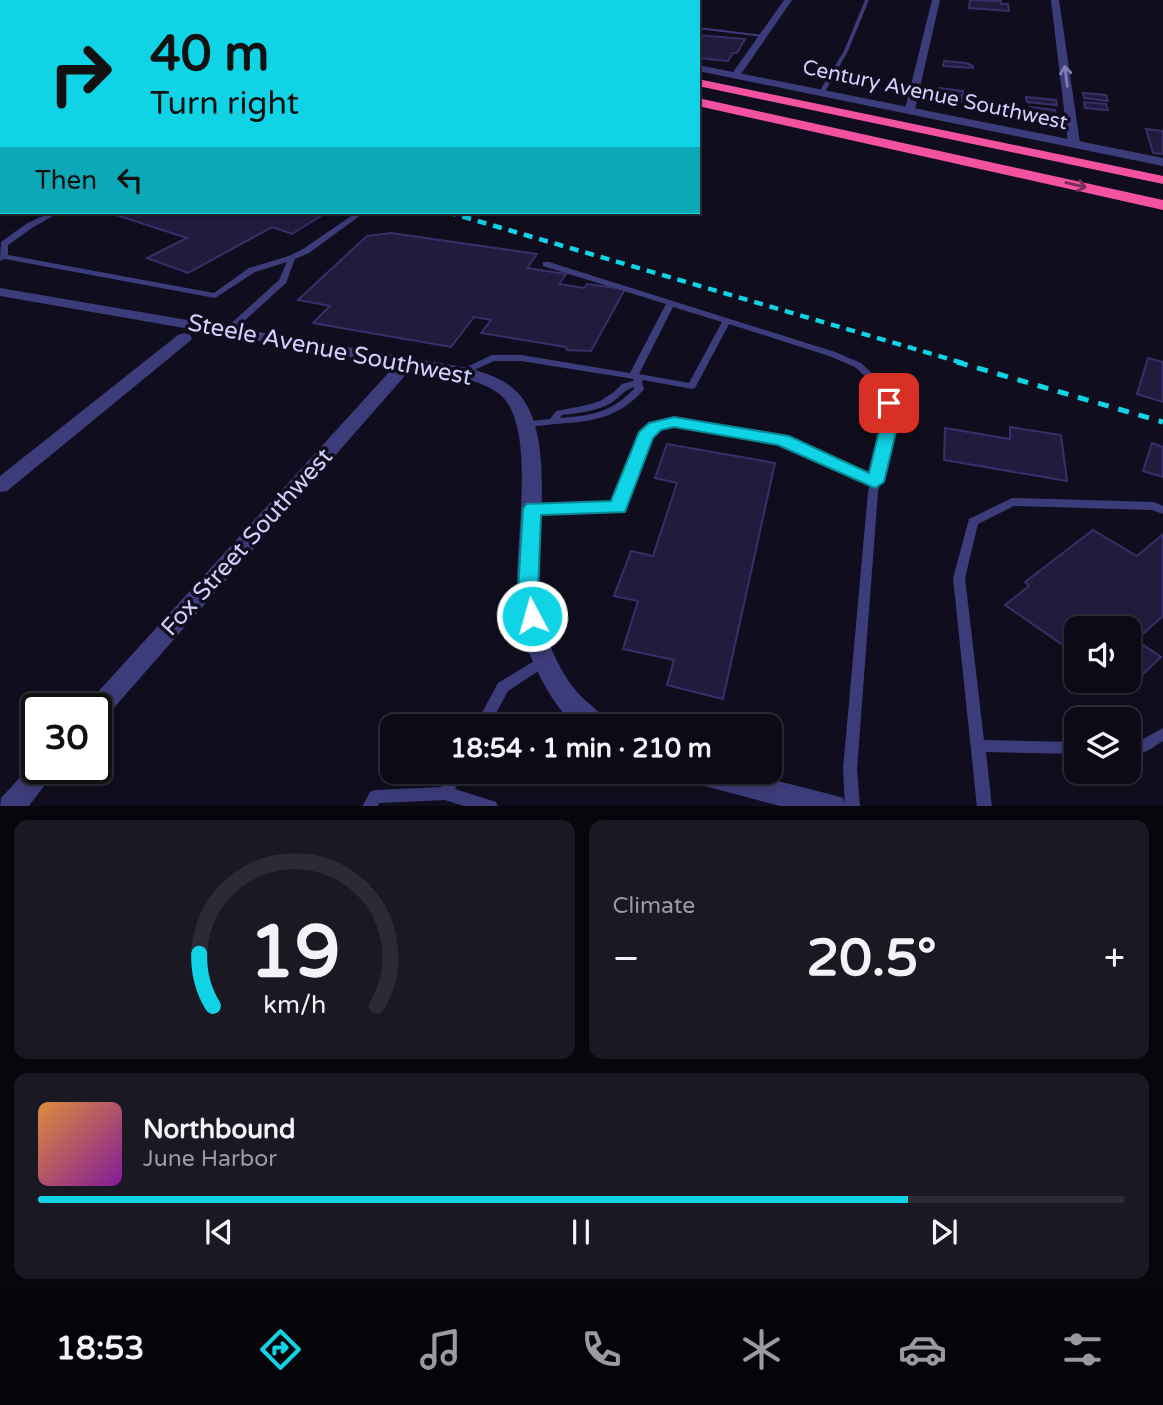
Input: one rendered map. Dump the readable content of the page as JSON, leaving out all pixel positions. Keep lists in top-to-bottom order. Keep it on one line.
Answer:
{"streets":{"street":["Century Avenue Southwest","Steele Avenue Southwest","Fox Street Southwest"]},"page":{"turn":["40 m","Turn right"],"then":"Then","limit":"30","trip":"18:54 · 1 min · 210 m","tile":"Climate","heat":["−","20.5°","+"],"song":["Northbound","June Harbor"],"tabs":"18:53","gauge":["19","km/h"]}}
